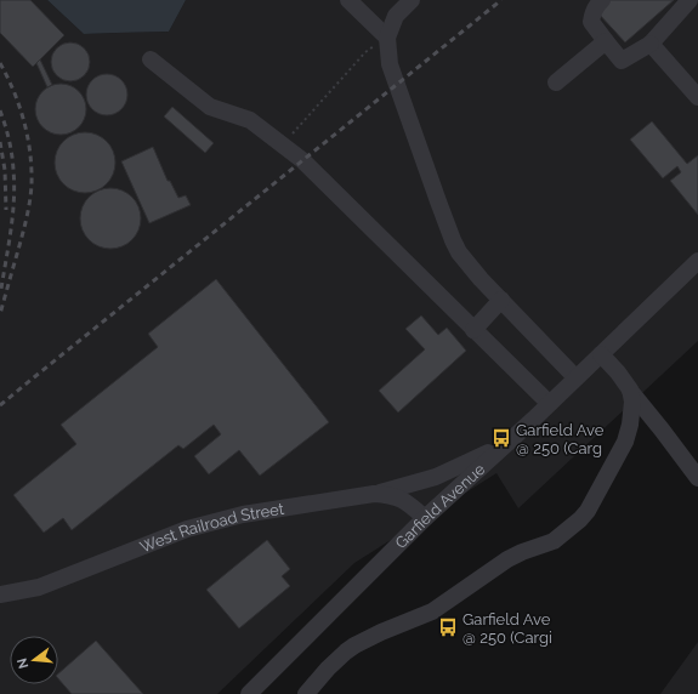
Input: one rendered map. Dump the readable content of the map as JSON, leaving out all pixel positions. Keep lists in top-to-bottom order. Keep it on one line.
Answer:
{"streets":{"street":["Garfield Avenue","West Railroad Street"]},"crossings":[["Garfield Avenue","West Railroad Street"]],"places":{"bus stop":["Garfield Ave @ 250 (Carg","Garfield Ave @ 250 (Cargi"]},"north":"left"}
